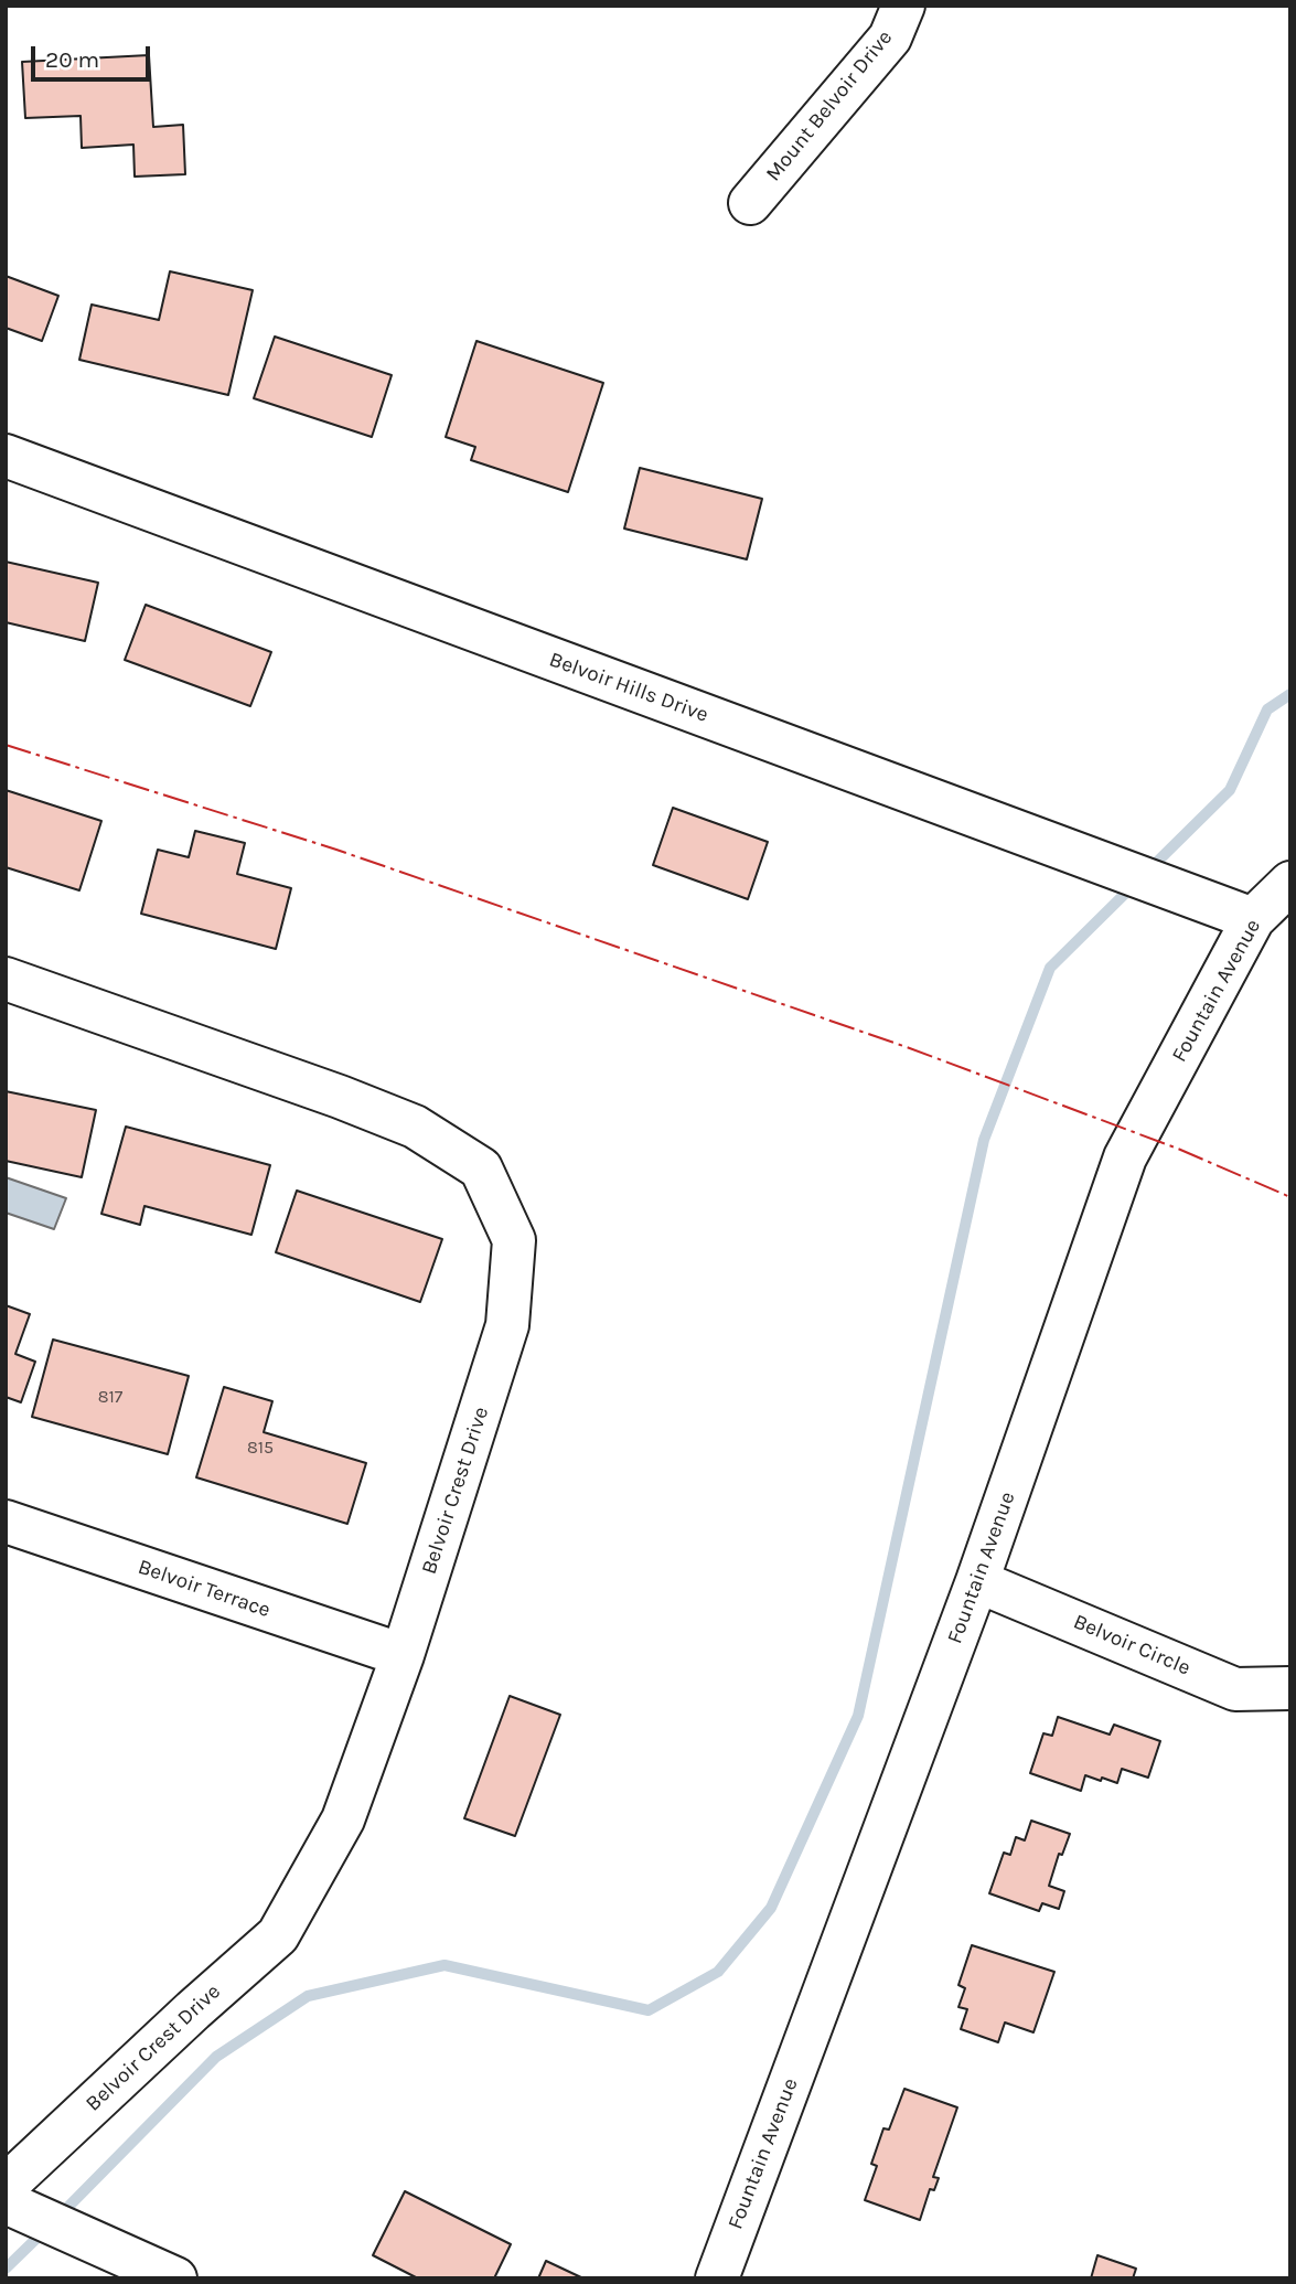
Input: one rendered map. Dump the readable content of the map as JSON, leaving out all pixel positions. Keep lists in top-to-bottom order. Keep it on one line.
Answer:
{"streets":{"street":["Mount Belvoir Drive","Belvoir Hills Drive","Fountain Avenue","Belvoir Crest Drive","Belvoir Terrace","Belvoir Circle"]},"crossings":[["Belvoir Hills Drive","Fountain Avenue"],["Fountain Avenue","Belvoir Circle"],["Belvoir Crest Drive","Belvoir Terrace"]],"house_numbers":["817","815"],"scale_bar":"20 m"}
